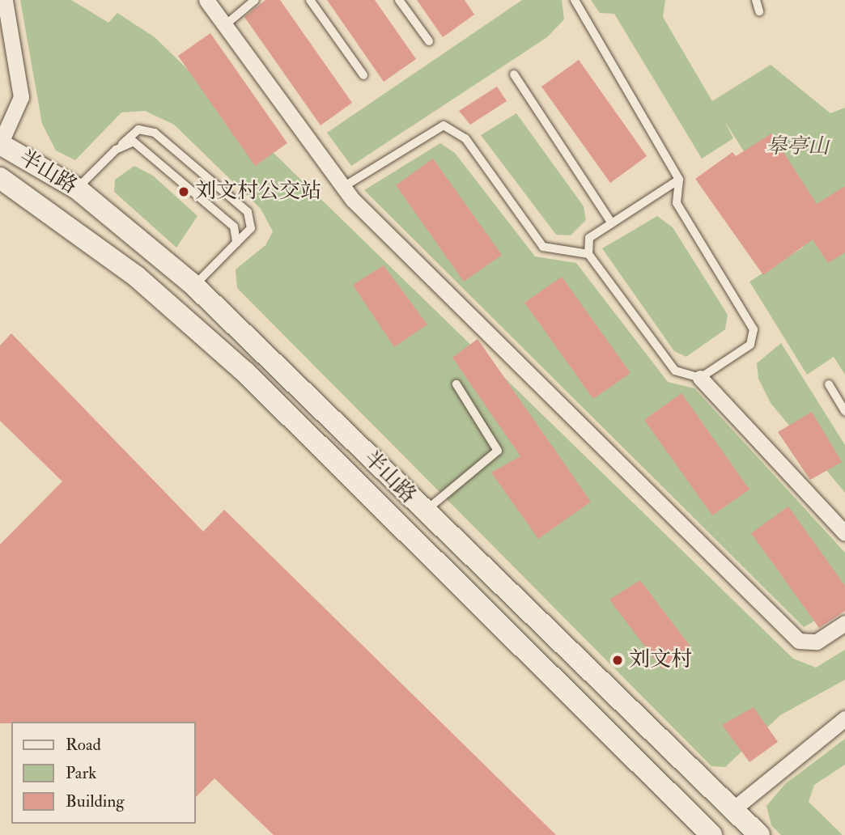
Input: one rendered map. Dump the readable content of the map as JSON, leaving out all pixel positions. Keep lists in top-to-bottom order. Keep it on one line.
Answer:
{"streets":{"main road":["半山路"]},"parks":["皋亭山"],"places":["刘文村公交站","刘文村"],"legend":["Road","Park","Building"]}
